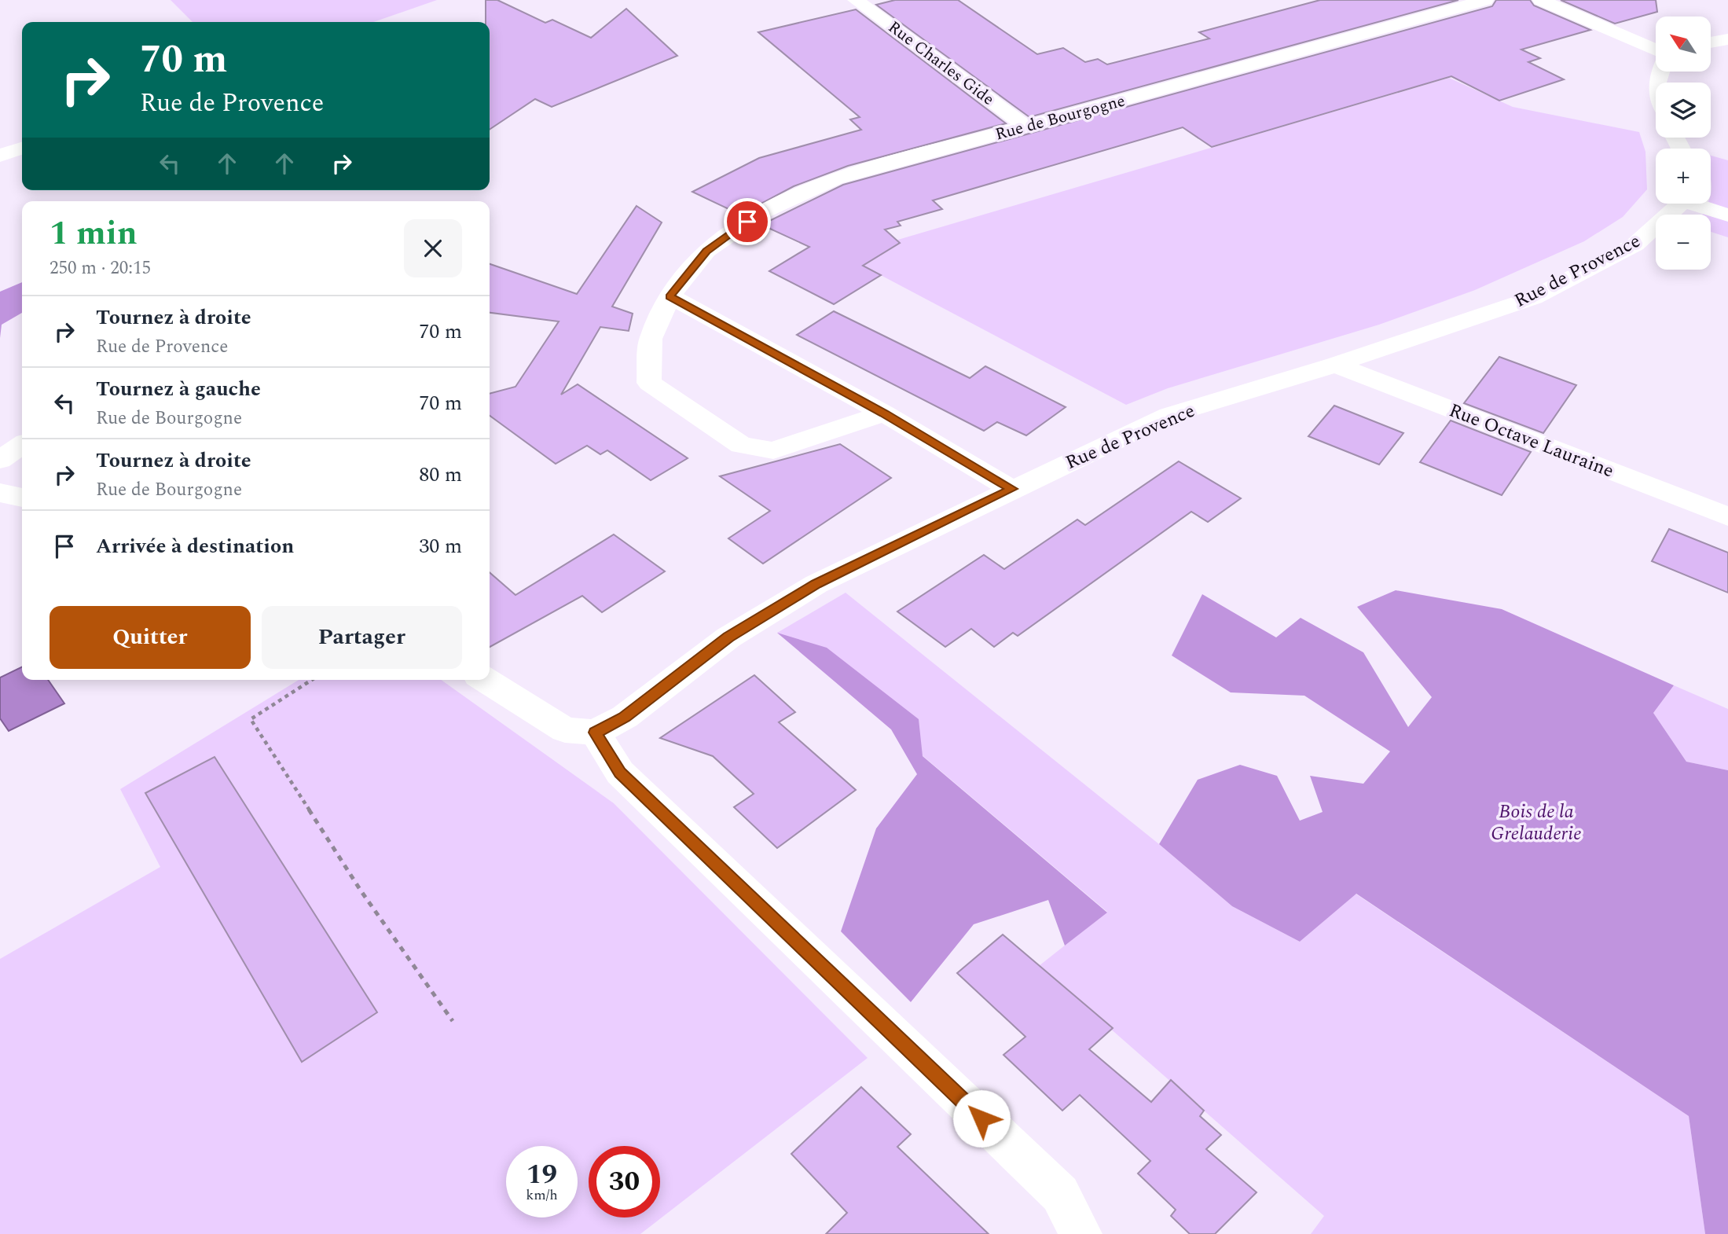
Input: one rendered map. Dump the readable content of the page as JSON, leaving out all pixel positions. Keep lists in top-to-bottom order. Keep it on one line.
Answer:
{"streets":{"street":["Rue Charles Gide","Rue de Bourgogne","Rue de Provence","Rue Octave Lauraine"]},"crossings":[["Rue Charles Gide","Rue de Bourgogne"],["Rue de Provence","Rue Octave Lauraine"]],"parks":["Bois de la Grelauderie"],"north":"top left","page":{"map_buttons":["+","−"],"turn":["70 m","Rue de Provence"],"heading":["1 min","250 m · 20:15"],"list":[{"name":"Tournez à droite","note":"Rue de Provence","value":"70 m"},{"name":"Tournez à gauche","note":"Rue de Bourgogne","value":"70 m"},{"name":"Tournez à droite","note":"Rue de Bourgogne","value":"80 m"},{"name":"Arrivée à destination","value":"30 m"}],"buttons":["Quitter","Partager"],"speed":"19 km/h","limit":"30"}}
